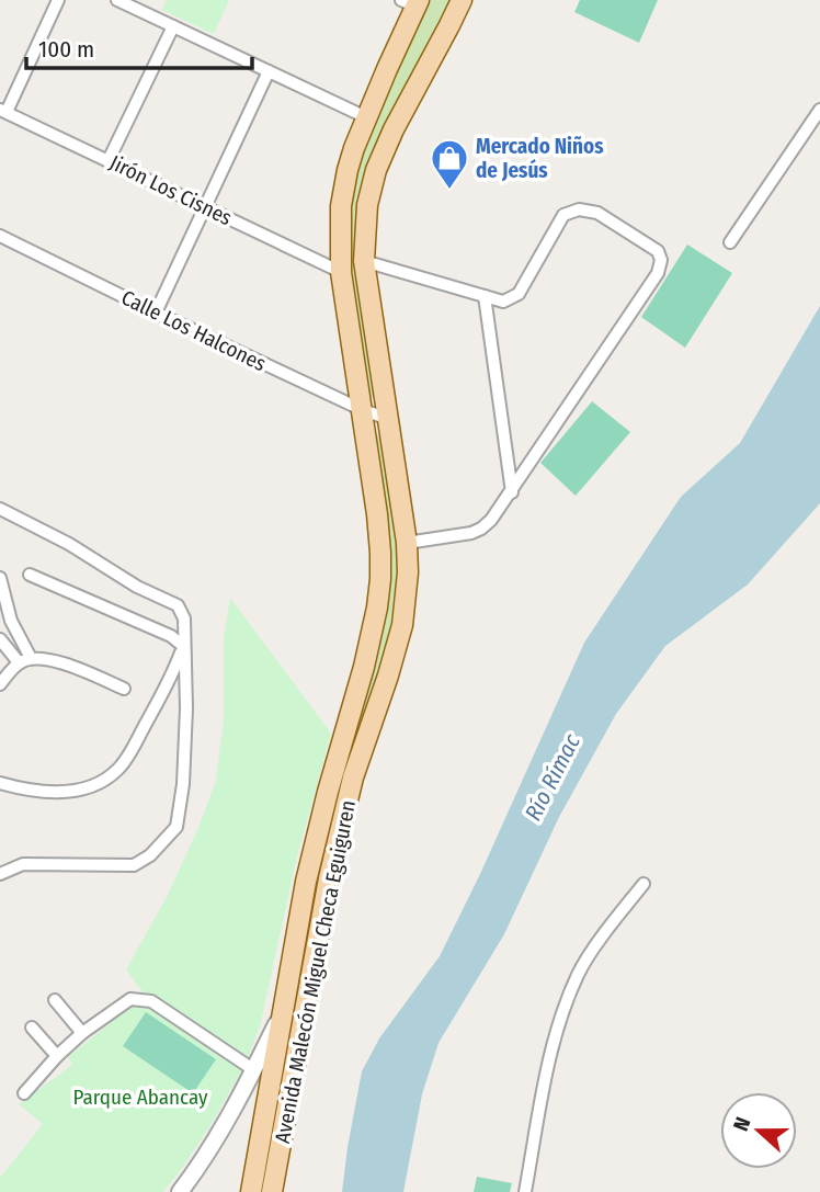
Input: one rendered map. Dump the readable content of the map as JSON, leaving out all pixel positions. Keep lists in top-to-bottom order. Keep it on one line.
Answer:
{"streets":{"main road":["Avenida Malecón Miguel Checa Eguiguren"],"street":["Jirón Los Cisnes","Calle Los Halcones"]},"crossings":[["Jirón Los Cisnes","Avenida Malecón Miguel Checa Eguiguren"],["Calle Los Halcones","Avenida Malecón Miguel Checa Eguiguren"]],"water":["Río Rímac"],"parks":["Parque Abancay"],"places":{"shop":["Mercado Niños de Jesús"]},"scale_bar":"100 m","north":"left"}
